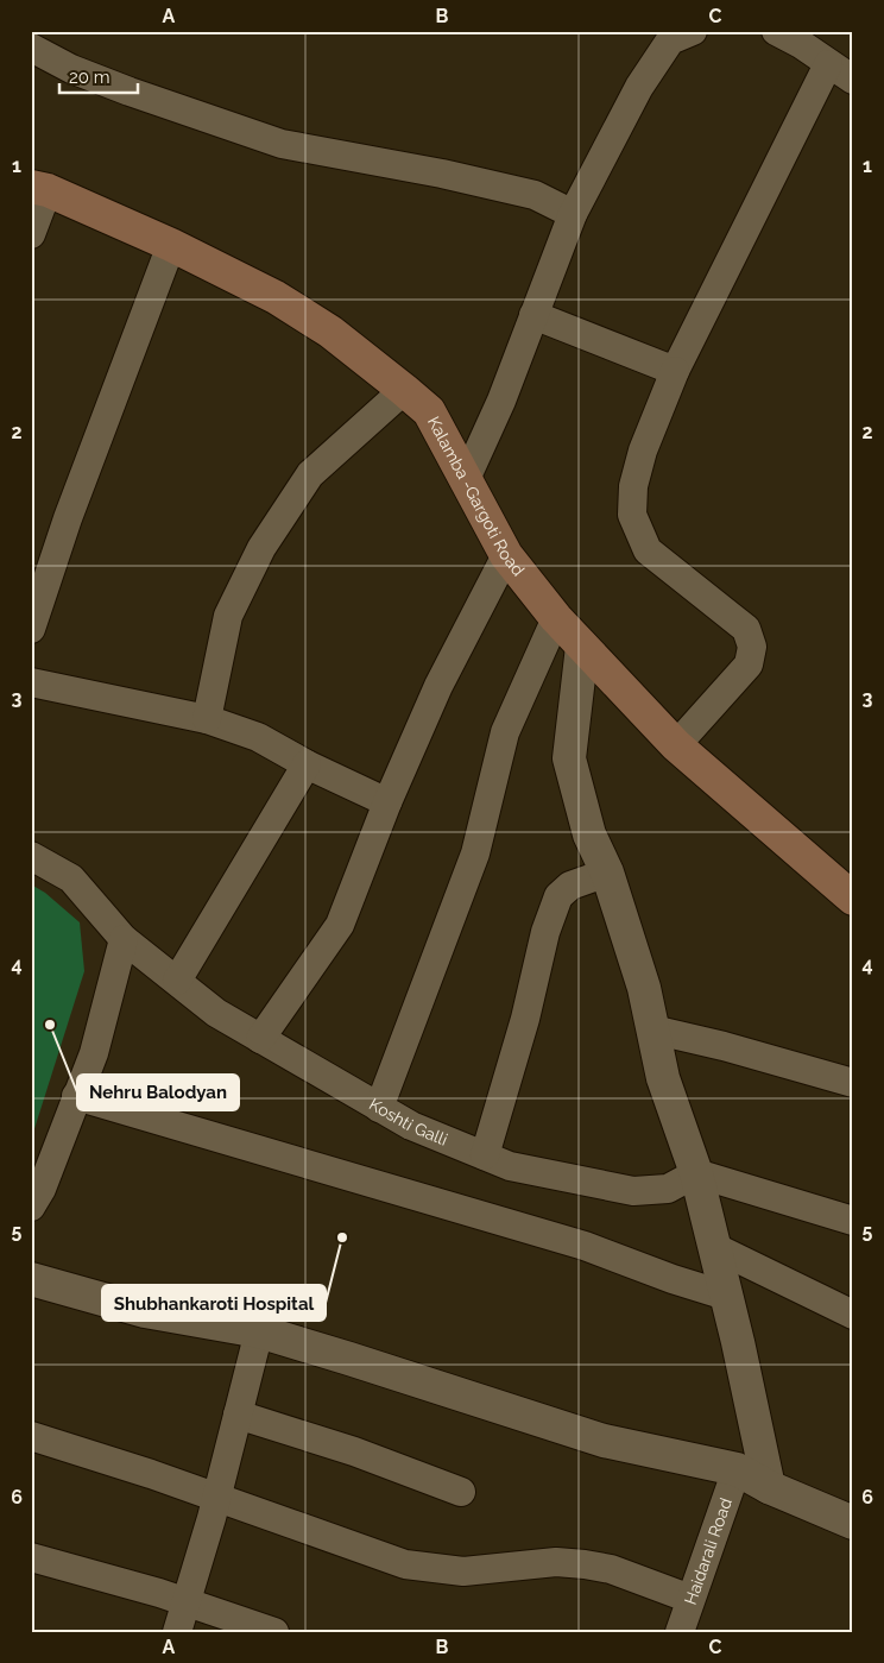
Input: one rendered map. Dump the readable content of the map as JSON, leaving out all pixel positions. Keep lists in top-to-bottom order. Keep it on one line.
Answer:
{"streets":{"main road":["Kalamba -Gargoti Road"],"street":["Koshti Galli","Haidarali Road"]},"places":["Nehru Balodyan","Shubhankaroti Hospital"],"scale_bar":"20 m","grid":{"columns":["A","B","C"],"rows":["1","2","3","4","5","6"]}}
